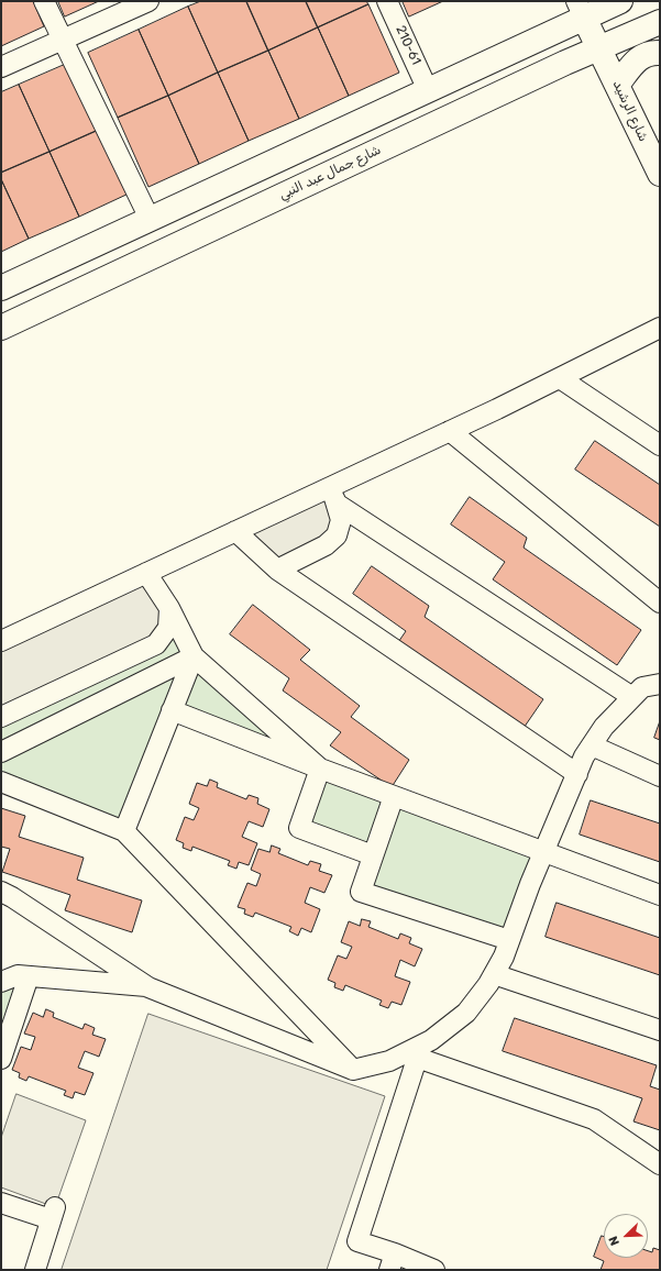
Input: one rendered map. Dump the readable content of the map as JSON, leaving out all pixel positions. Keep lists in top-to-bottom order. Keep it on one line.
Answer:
{"streets":{"street":["210-61","شارع الرشيد","شارع جمال عبد النبي"]},"crossings":[["شارع الرشيد","شارع جمال عبد النبي"]],"north":"bottom left"}
